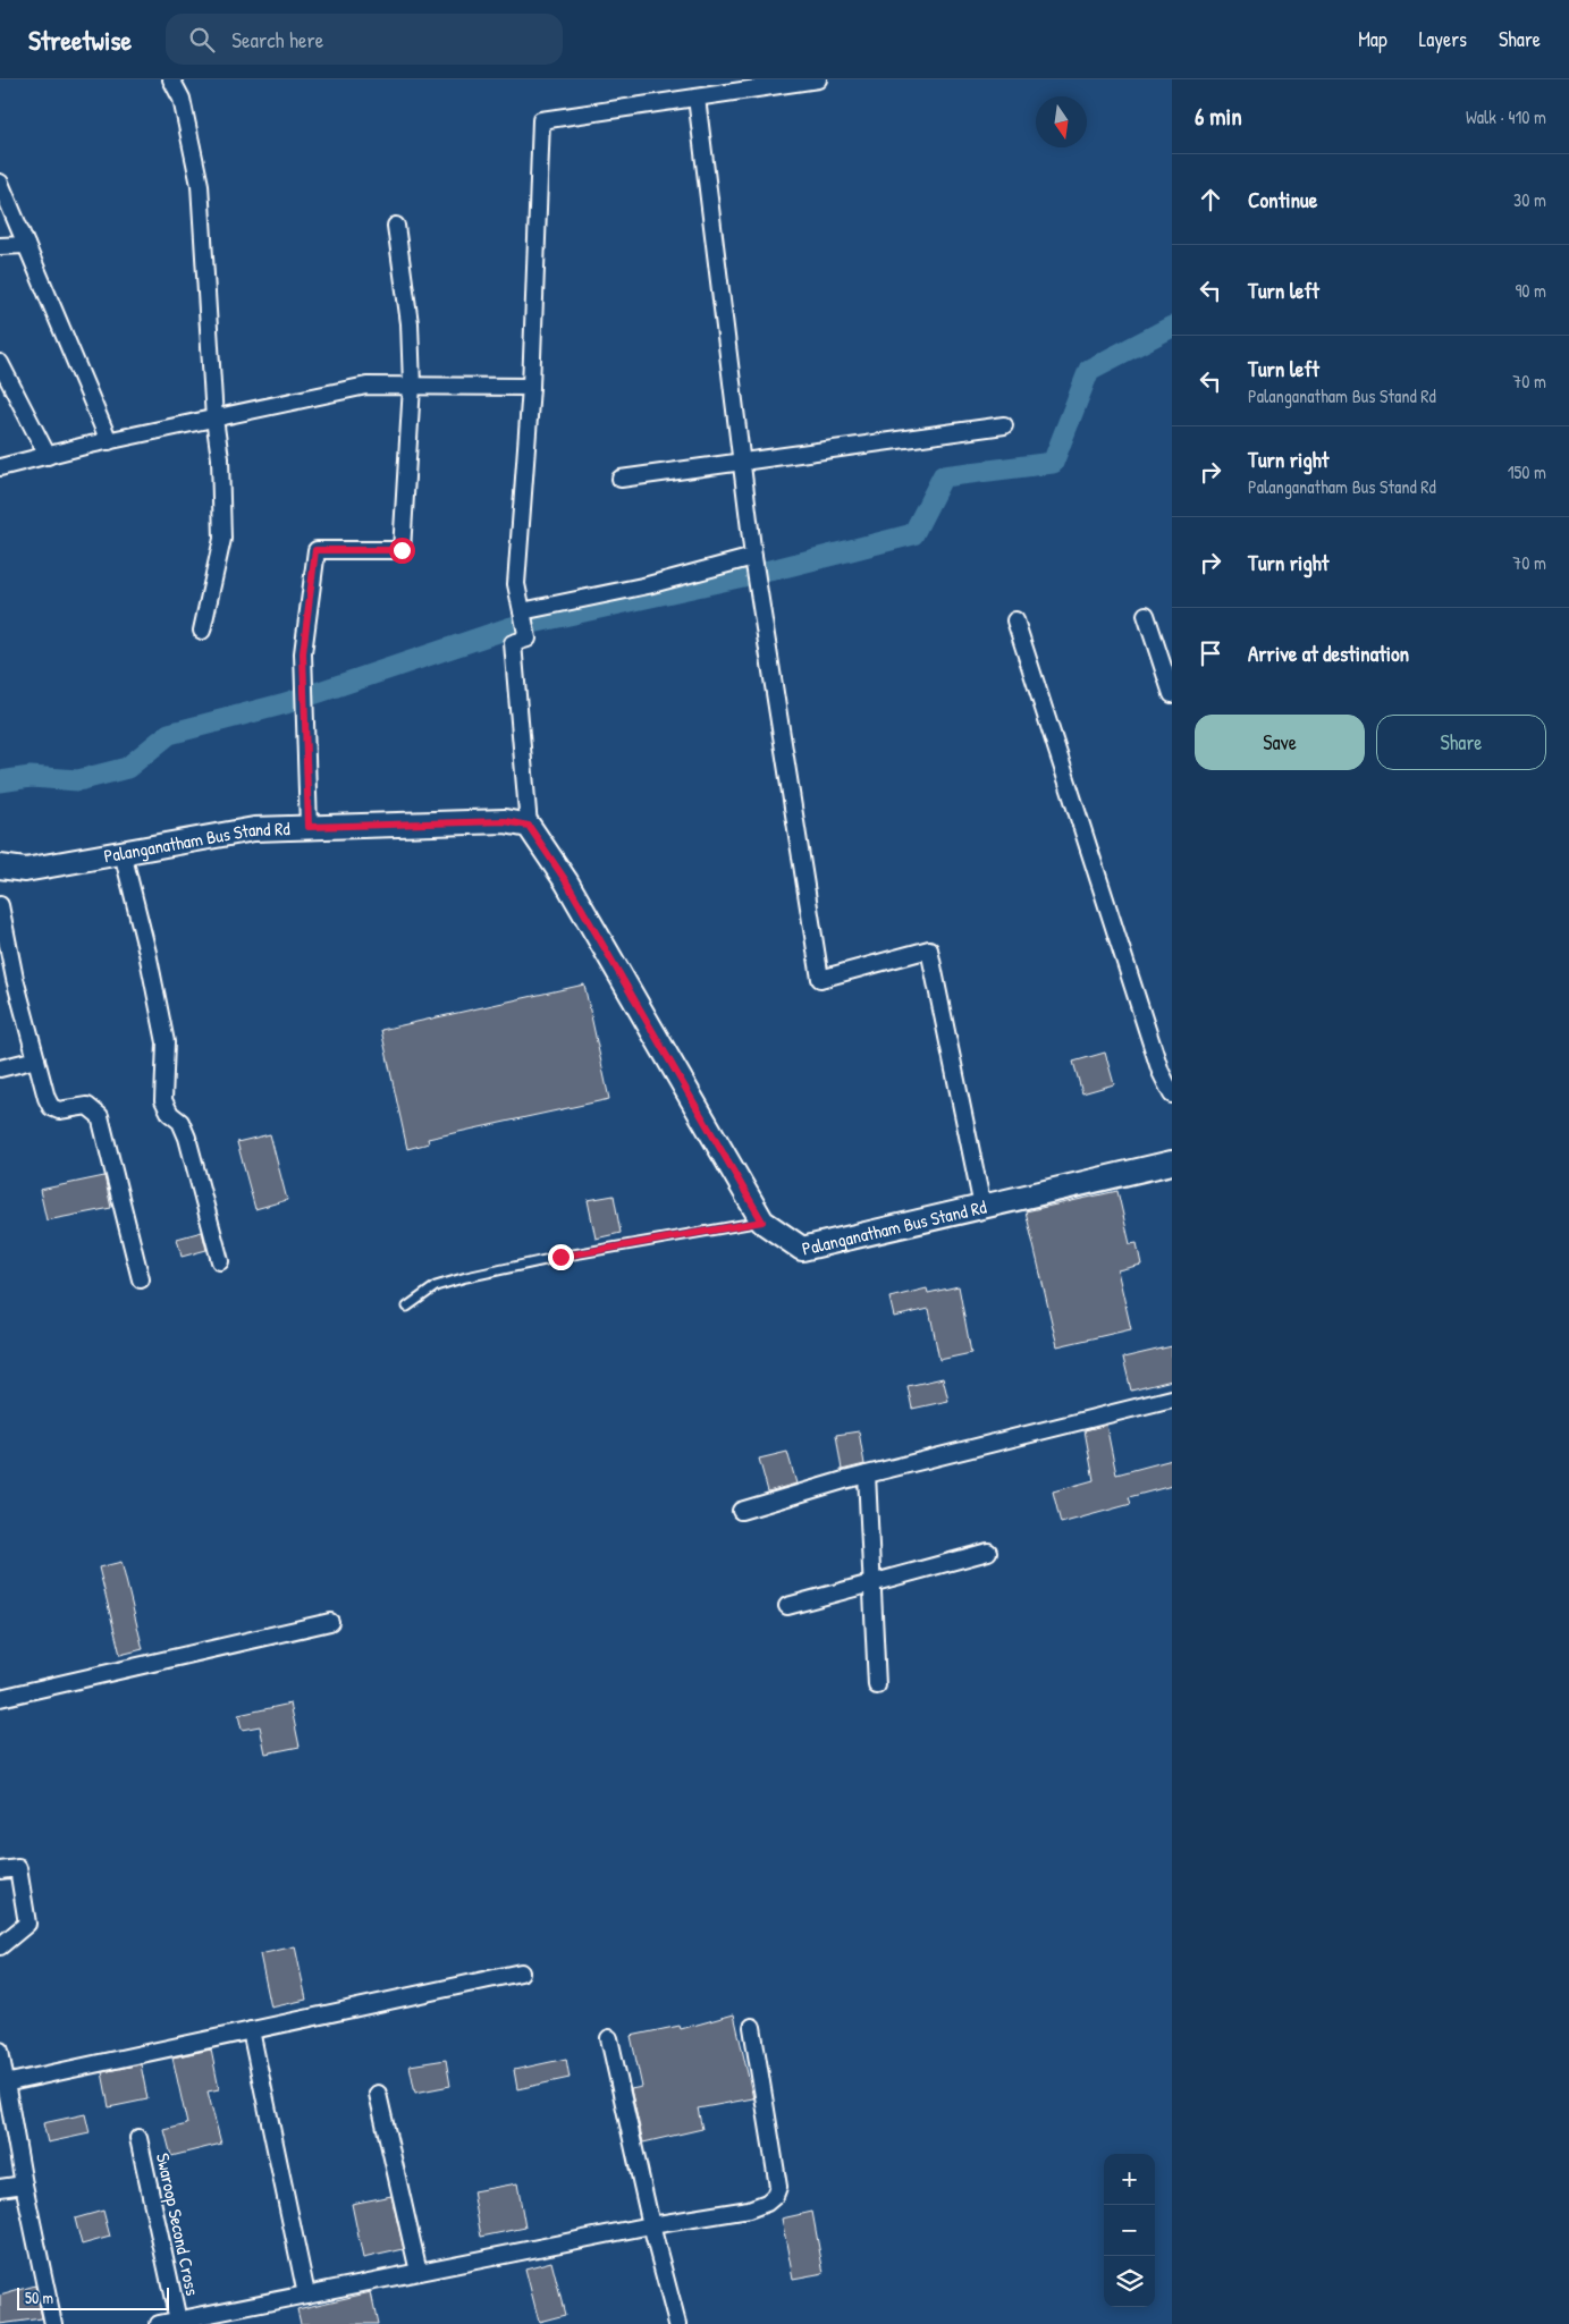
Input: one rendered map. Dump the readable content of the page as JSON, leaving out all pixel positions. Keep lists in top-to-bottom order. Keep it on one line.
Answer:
{"streets":{"street":["Palanganatham Bus Stand Rd","Swaroop Second Cross"]},"scale_bar":"50 m","north":"bottom","page":{"header":"Streetwise","search":"Search here","nav":["Map","Layers","Share"],"heading":["6 min","Walk · 410 m"],"list":[["Continue","30 m"],["Turn left","90 m"],["Turn left","Palanganatham Bus Stand Rd","70 m"],["Turn right","Palanganatham Bus Stand Rd","150 m"],["Turn right","70 m"],"Arrive at destination"],"buttons":["Save","Share"],"map_buttons":["+","−"],"scale":"50 m"}}
